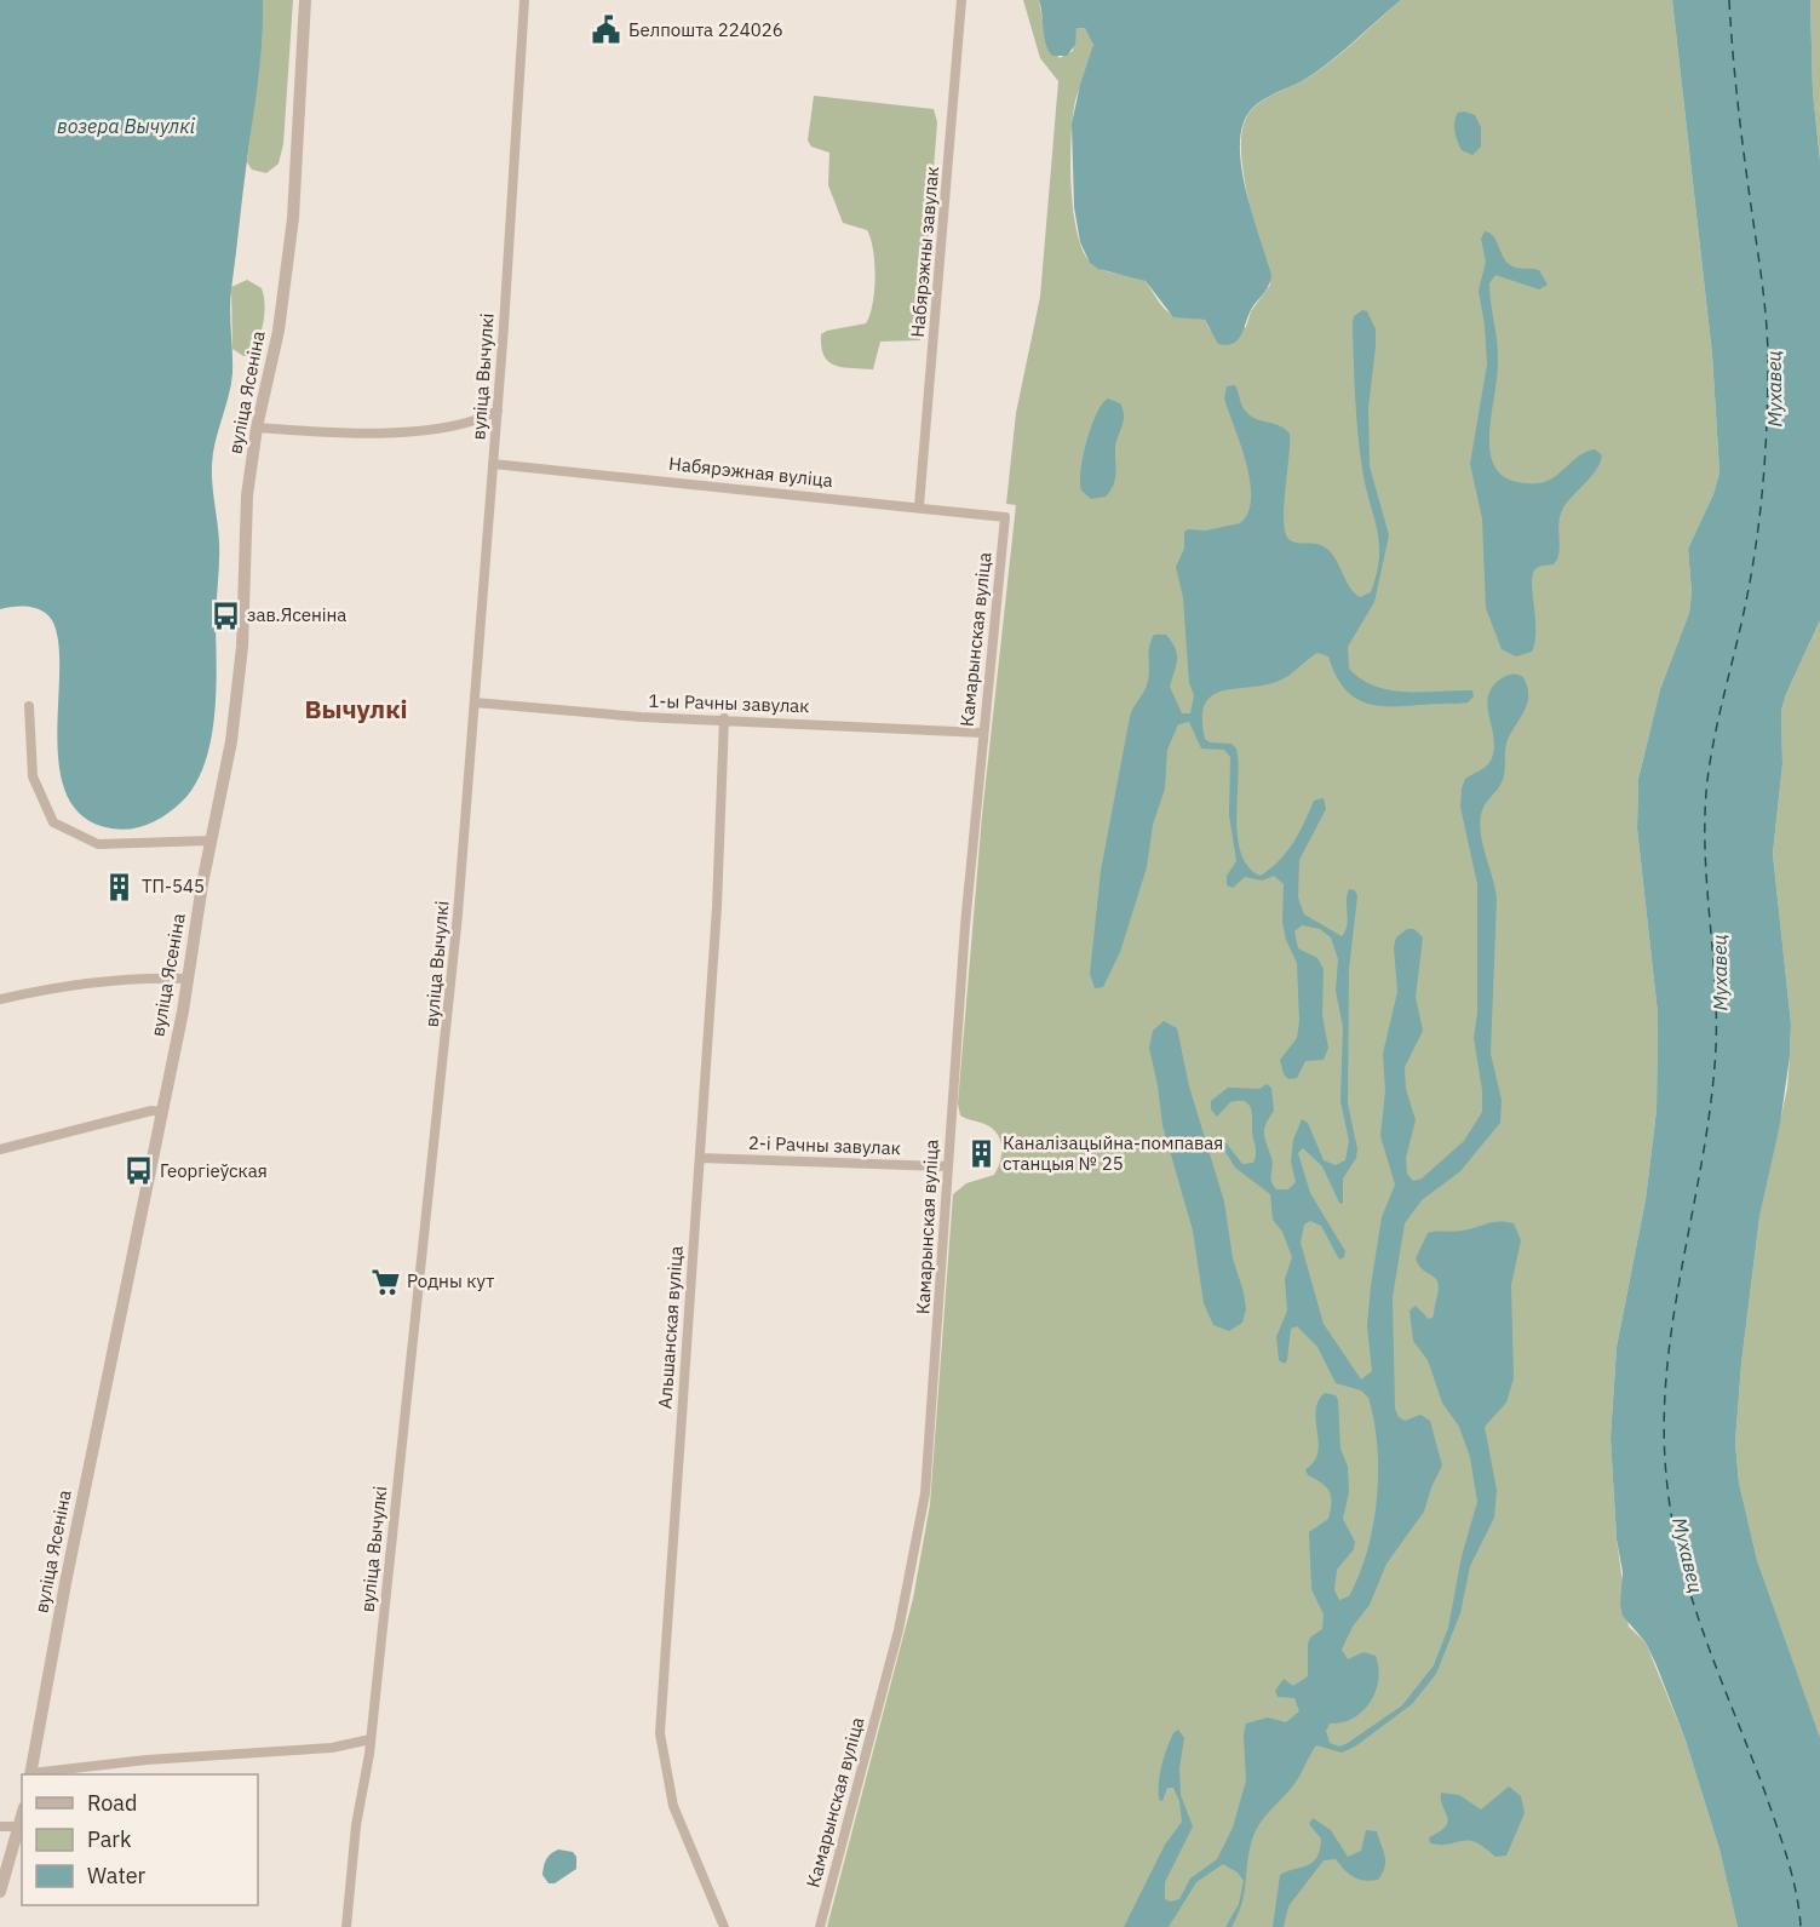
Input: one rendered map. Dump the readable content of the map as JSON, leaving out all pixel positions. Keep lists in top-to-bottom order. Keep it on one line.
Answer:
{"streets":{"street":["Набярэжны завулак","вуліца Вычулкі","вуліца Ясеніна","Набярэжная вуліца","Камарынская вуліца","1-ы Рачны завулак","2-і Рачны завулак","Альшанская вуліца"]},"crossings":[["Набярэжны завулак","Набярэжная вуліца"],["вуліца Вычулкі","Набярэжная вуліца"],["вуліца Вычулкі","1-ы Рачны завулак"],["Набярэжная вуліца","Камарынская вуліца"],["Камарынская вуліца","1-ы Рачны завулак"],["Камарынская вуліца","2-і Рачны завулак"],["1-ы Рачны завулак","Альшанская вуліца"],["2-і Рачны завулак","Альшанская вуліца"]],"districts":["Вычулкі"],"water":["возера Вычулкі","Мухавец"],"places":{"public building":["Белпошта 224026"],"bus stop":["зав.Ясеніна","Георгіеўская"],"building":["ТП-545","Каналізацыйна-помпавая станцыя № 25"],"supermarket":["Родны кут"]},"legend":["Road","Park","Water"]}
